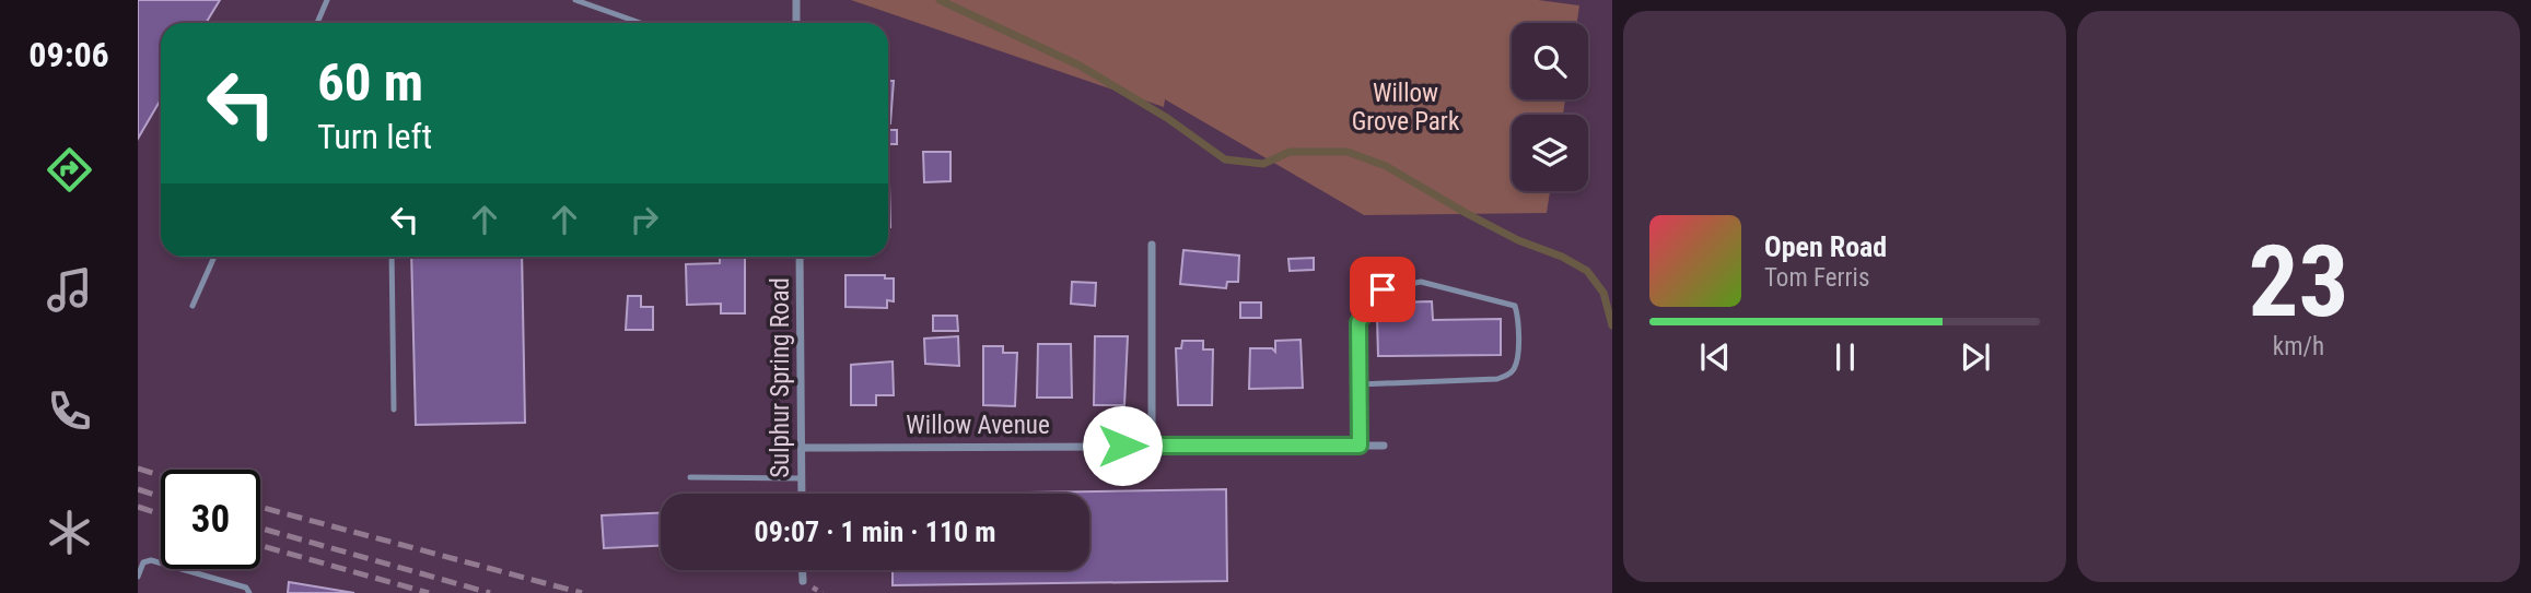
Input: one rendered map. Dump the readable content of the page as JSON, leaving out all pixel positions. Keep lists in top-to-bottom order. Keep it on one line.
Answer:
{"streets":{"street":["Sulphur Spring Road","Willow Avenue"]},"crossings":[["Sulphur Spring Road","Willow Avenue"]],"parks":["Willow Grove Park"],"page":{"tabs":"09:06","tile":["23","km/h"],"turn":["60 m","Turn left"],"song":["Open Road","Tom Ferris"],"limit":"30","trip":"09:07 · 1 min · 110 m"}}
